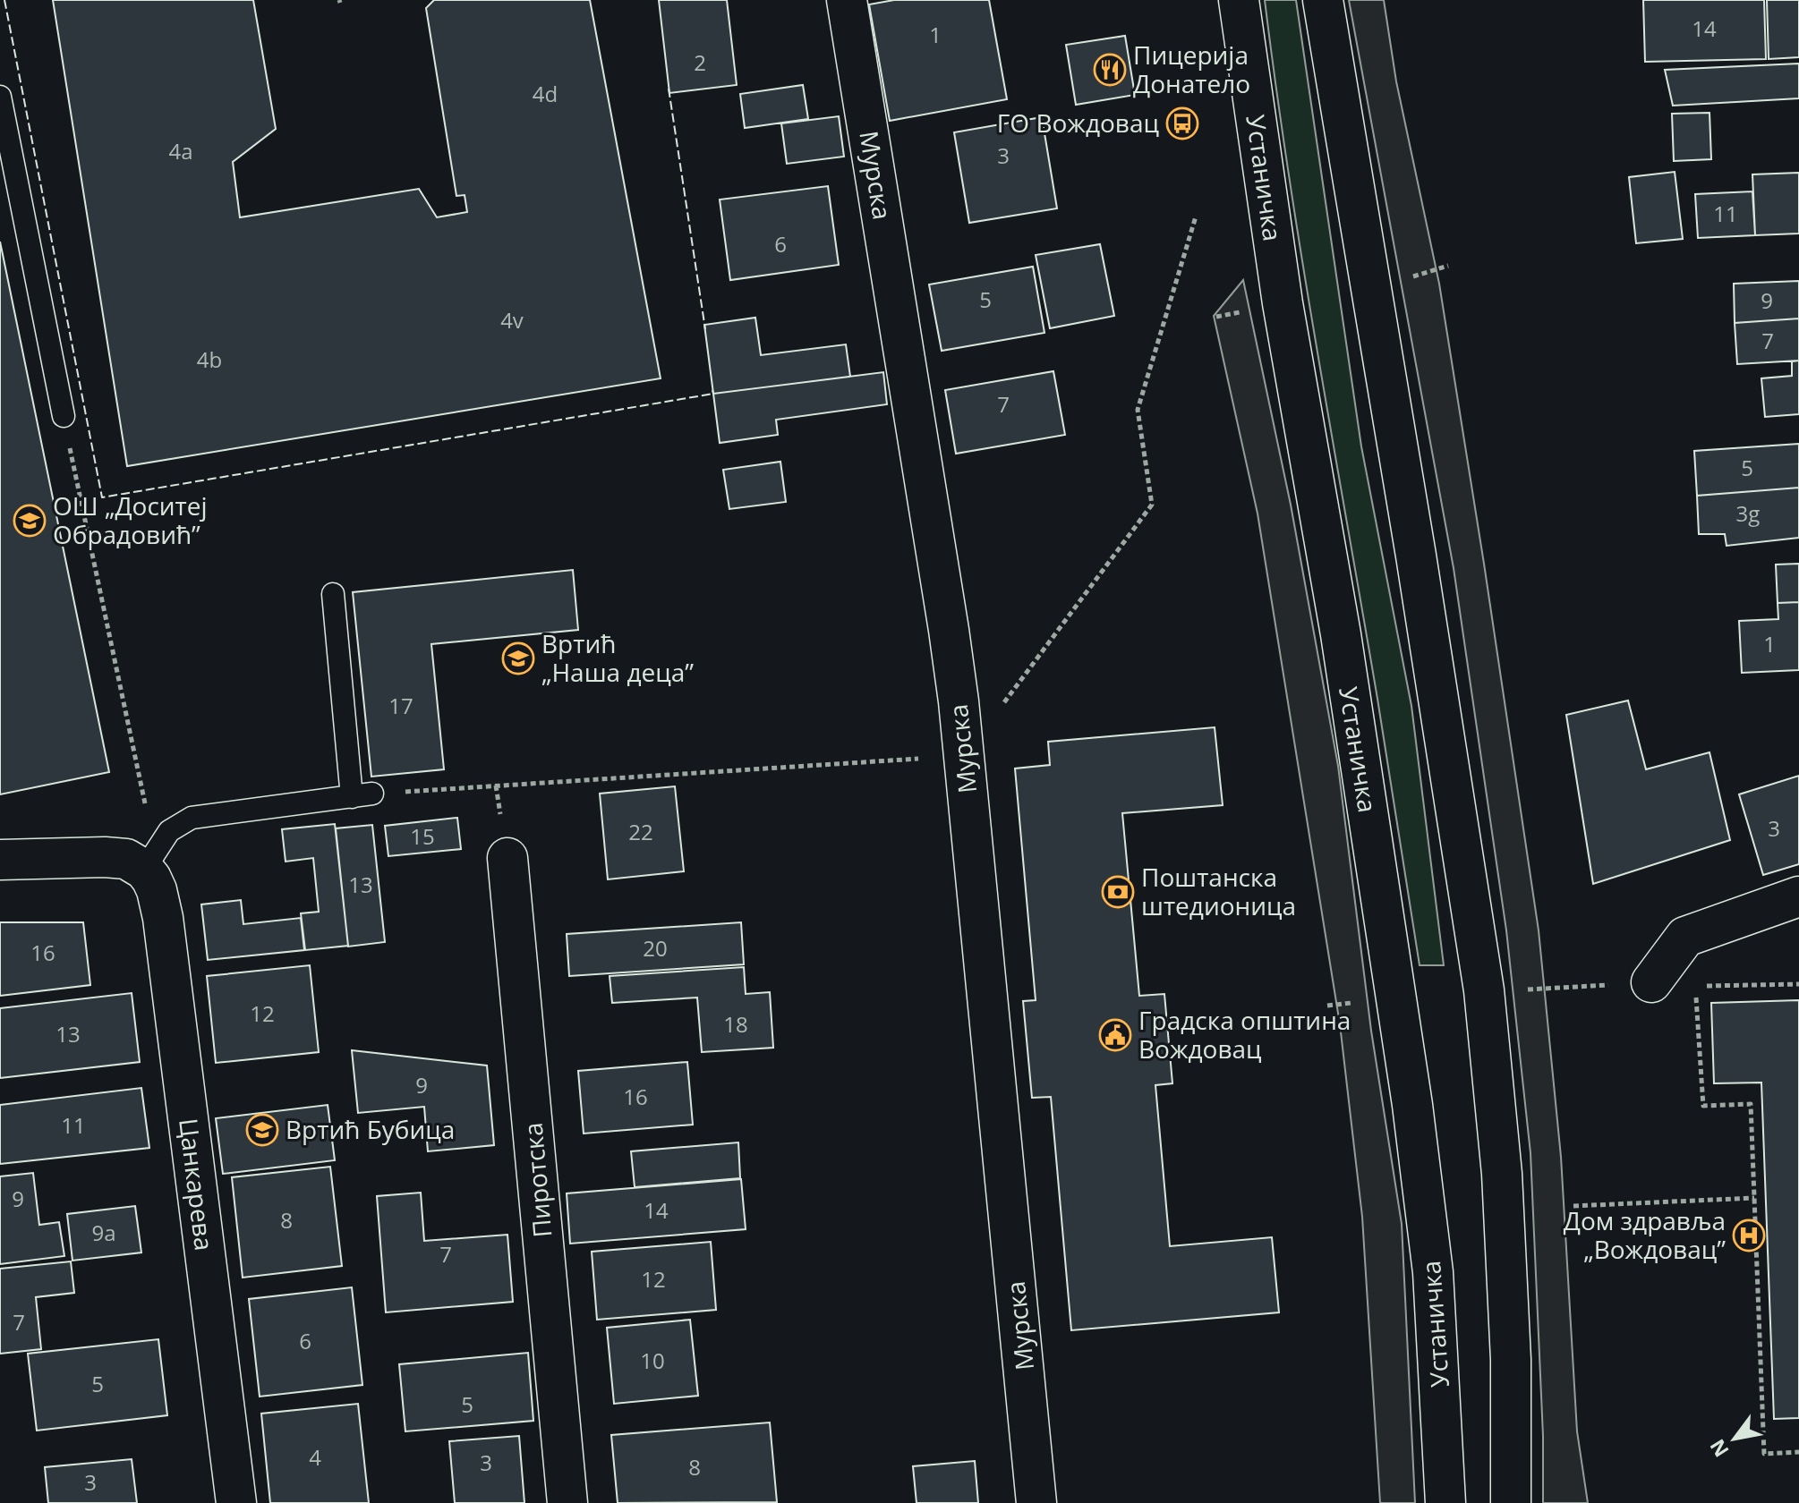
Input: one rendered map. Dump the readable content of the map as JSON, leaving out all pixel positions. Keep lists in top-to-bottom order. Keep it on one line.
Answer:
{"streets":{"street":["Мурска","Устаничка","Пиротска","Цанкарева"]},"places":{"restaurant":["Пицерија Донатело"],"bus stop":["ГО Вождовац"],"school or university":["ОШ „Доситеј Обрадовић”","Вртић „Наша деца”","Вртић Бубица"],"bank":["Поштанска штедионица"],"public building":["Градска општина Вождовац"],"hospital":["Дом здравља „Вождовац”"]},"house_numbers":["14","1","2","4d","4a","3","11","6","5","9","4v","7","4b","7","5","3g","1","17","3","22","15","13","20","16","12","18","13","9","16","11","9","14","8","9a","7","12","7","6","10","5","5","4","3","8","3"],"north":"bottom left"}
